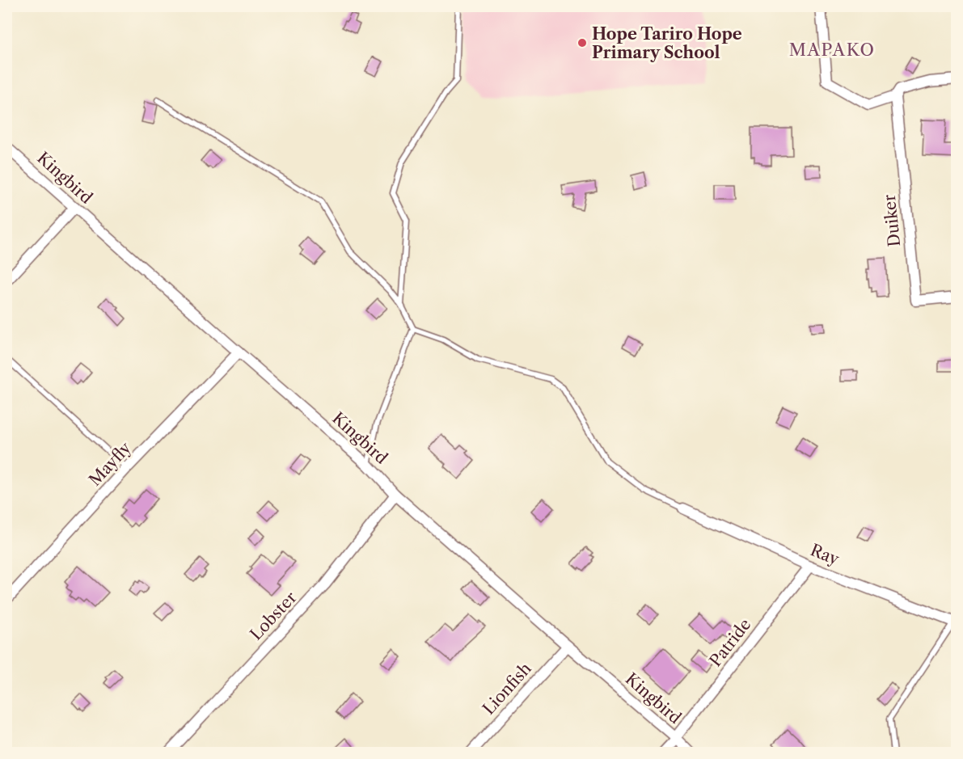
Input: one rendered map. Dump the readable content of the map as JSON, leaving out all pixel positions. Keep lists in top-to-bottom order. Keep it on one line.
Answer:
{"streets":{"street":["Kingbird","Duiker","Mayfly","Ray","Lobster","Patride","Lionfish"]},"crossings":[["Kingbird","Mayfly"],["Kingbird","Lobster"],["Kingbird","Patride"],["Kingbird","Lionfish"],["Ray","Patride"]],"districts":["MAPAKO"],"places":["Hope Tariro Hope Primary School"]}
